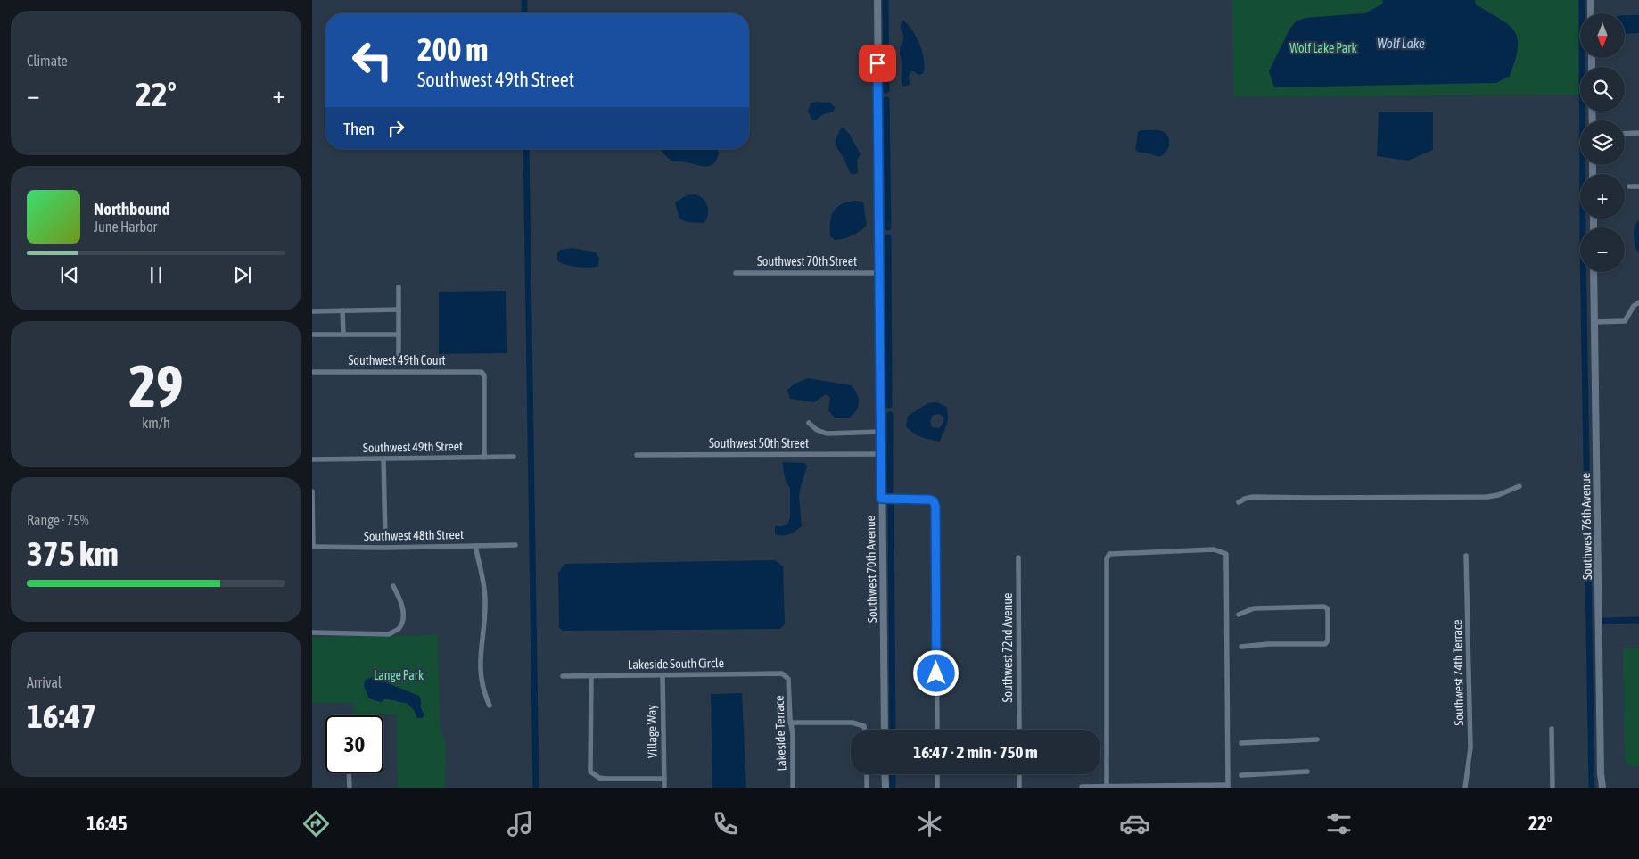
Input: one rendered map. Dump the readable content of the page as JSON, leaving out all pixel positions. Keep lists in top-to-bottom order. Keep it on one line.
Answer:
{"streets":{"street":["Southwest 70th Street","Southwest 49th Court","Southwest 50th Street","Southwest 49th Street","Southwest 76th Avenue","Southwest 48th Street","Southwest 70th Avenue","Southwest 72nd Avenue","Lakeside South Circle","Southwest 74th Terrace","Village Way","Lakeside Terrace"]},"crossings":[["Southwest 70th Street","Southwest 70th Avenue"],["Southwest 49th Court","Southwest 49th Street"],["Southwest 50th Street","Southwest 70th Avenue"],["Lakeside South Circle","Village Way"],["Lakeside South Circle","Lakeside Terrace"]],"water":["Wolf Lake"],"parks":["Wolf Lake Park","Lange Park"],"north":"bottom","page":{"tile":["Climate",["29","km/h"],["Range · 75%","375 km"],["Arrival","16:47"]],"map_buttons":["+","−"],"turn":["200 m","Southwest 49th Street"],"heat":["−","22°","+"],"then":"Then","song":["Northbound","June Harbor"],"limit":"30","trip":"16:47 · 2 min · 750 m","tabs":["16:45","22°"]}}
